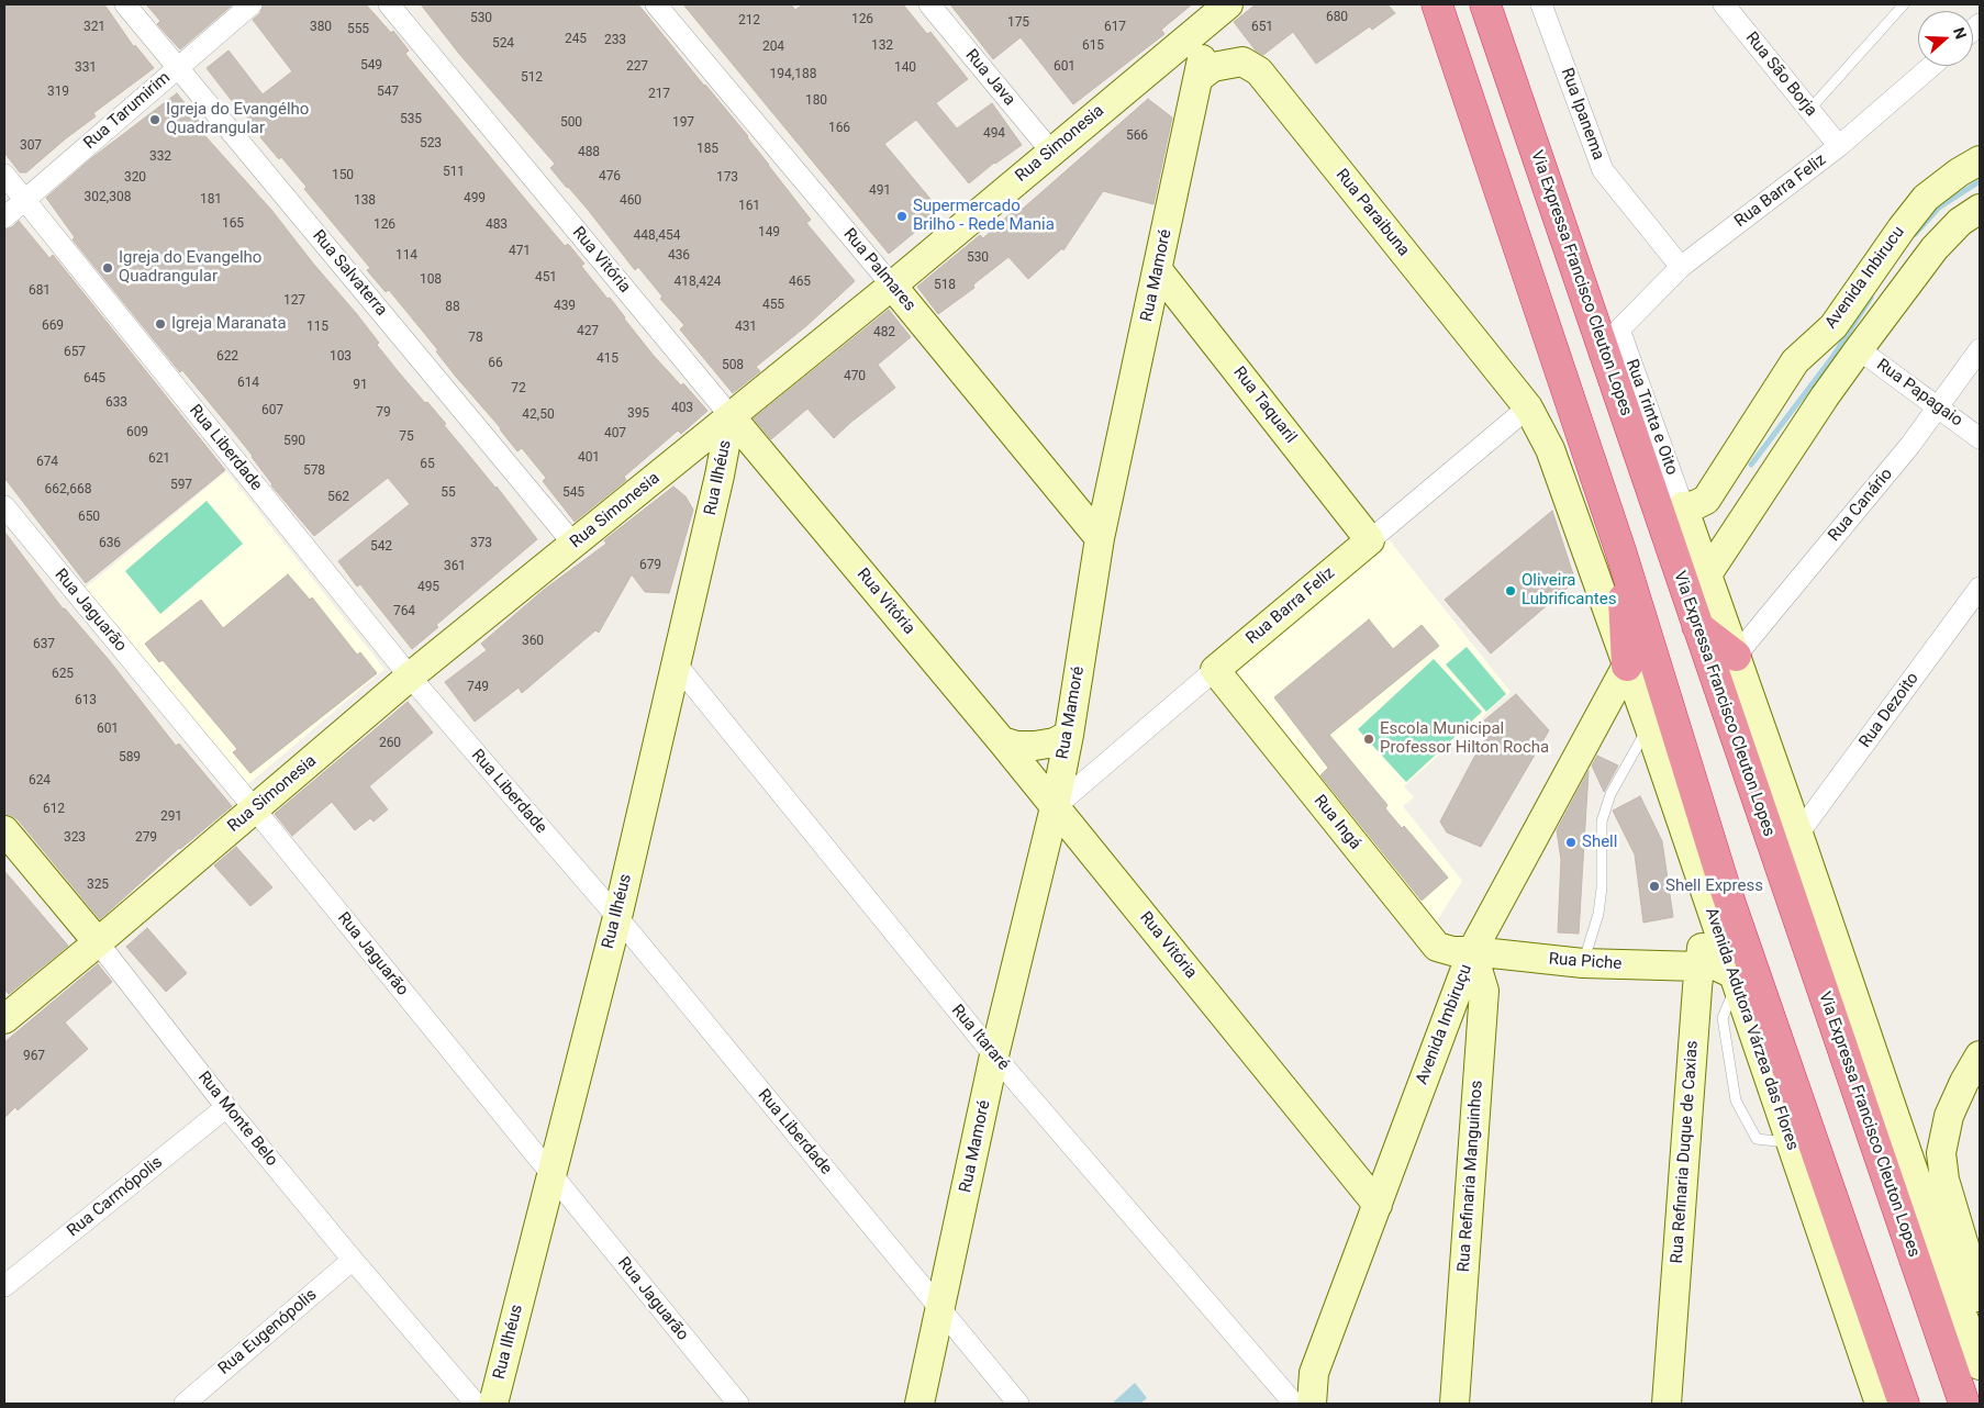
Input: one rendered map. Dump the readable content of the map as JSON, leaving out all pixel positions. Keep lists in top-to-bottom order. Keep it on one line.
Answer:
{"streets":{"highway":["Via Expressa Francisco Cleuton Lopes"],"street":["Rua São Borja","Rua Java","Rua Tarumirim","Rua Ipanema","Rua Simonesia","Rua Barra Feliz","Rua Paraibuna","Rua Vitória","Rua Palmares","Rua Salvaterra","Rua Mamoré","Avenida Inbirucu","Rua Papagaio","Rua Taquaril","Rua Trinta e Oito","Rua Liberdade","Rua Ilhéus","Rua Canário","Rua Jaguarão","Rua Dezoito","Rua Ingá","Rua Piche","Avenida Imbiruçu","Avenida Adutora Várzea das Flores","Rua Itararé","Rua Monte Belo","Rua Refinaria Duque de Caxias","Rua Refinaria Manguinhos","Rua Carmópolis","Rua Eugenópolis"]},"crossings":[["Rua São Borja","Rua Barra Feliz"],["Rua Java","Rua Simonesia"],["Rua Tarumirim","Rua Salvaterra"],["Rua Tarumirim","Rua Liberdade"],["Rua Ipanema","Rua Barra Feliz"],["Rua Simonesia","Rua Vitória"],["Rua Simonesia","Rua Palmares"],["Rua Simonesia","Rua Salvaterra"],["Rua Simonesia","Rua Mamoré"],["Rua Simonesia","Rua Liberdade"],["Rua Simonesia","Rua Ilhéus"],["Rua Simonesia","Rua Jaguarão"],["Rua Simonesia","Rua Monte Belo"],["Rua Barra Feliz","Rua Paraibuna"],["Rua Barra Feliz","Rua Vitória"],["Rua Barra Feliz","Rua Mamoré"],["Rua Barra Feliz","Rua Taquaril"],["Rua Barra Feliz","Rua Trinta e Oito"],["Rua Barra Feliz","Rua Ingá"],["Rua Barra Feliz","Avenida Adutora Várzea das Flores"],["Rua Paraibuna","Rua Mamoré"],["Rua Paraibuna","Avenida Adutora Várzea das Flores"],["Rua Vitória","Rua Mamoré"],["Rua Vitória","Rua Ilhéus"],["Rua Vitória","Avenida Imbiruçu"],["Rua Palmares","Rua Mamoré"],["Rua Mamoré","Rua Taquaril"],["Rua Mamoré","Rua Liberdade"],["Rua Mamoré","Rua Itararé"],["Avenida Inbirucu","Rua Trinta e Oito"],["Rua Papagaio","Rua Canário"],["Rua Liberdade","Rua Ilhéus"],["Rua Ilhéus","Rua Jaguarão"],["Rua Ilhéus","Rua Itararé"],["Rua Ingá","Rua Piche"],["Rua Ingá","Avenida Imbiruçu"],["Rua Ingá","Rua Refinaria Manguinhos"],["Rua Piche","Avenida Imbiruçu"],["Rua Piche","Avenida Adutora Várzea das Flores"],["Rua Piche","Rua Refinaria Duque de Caxias"],["Rua Piche","Rua Refinaria Manguinhos"],["Avenida Imbiruçu","Avenida Adutora Várzea das Flores"],["Avenida Imbiruçu","Rua Refinaria Manguinhos"],["Avenida Adutora Várzea das Flores","Rua Refinaria Duque de Caxias"],["Rua Monte Belo","Rua Carmópolis"],["Rua Monte Belo","Rua Eugenópolis"]],"places":["Igreja do Evangélho Quadrangular","Supermercado Brilho - Rede Mania","Igreja do Evangelho Quadrangular","Igreja Maranata","Oliveira Lubrificantes","Escola Municipal Professor Hilton Rocha","Shell","Shell Express"],"house_numbers":["680","530","126","212","175","321","380","617","651","555","245","233","524","132","615","204","549","227","601","331","140","194,188","512","319","547","217","180","535","500","197","166","494","566","523","307","185","488","332","511","150","476","320","173","491","302,308","499","181","138","460","161","165","126","483","149","448,454","471","114","436","530","451","108","418,424","465","518","681","127","455","439","88","669","115","431","427","482","78","657","622","103","415","66","508","470","645","614","91","72","633","403","607","79","395","42,50","609","407","75","590","401","621","674","65","578","597","662,668","55","545","562","650","636","373","542","679","361","495","764","360","637","625","749","613","601","260","589","624","612","291","323","279","325","967"],"north":"right"}
